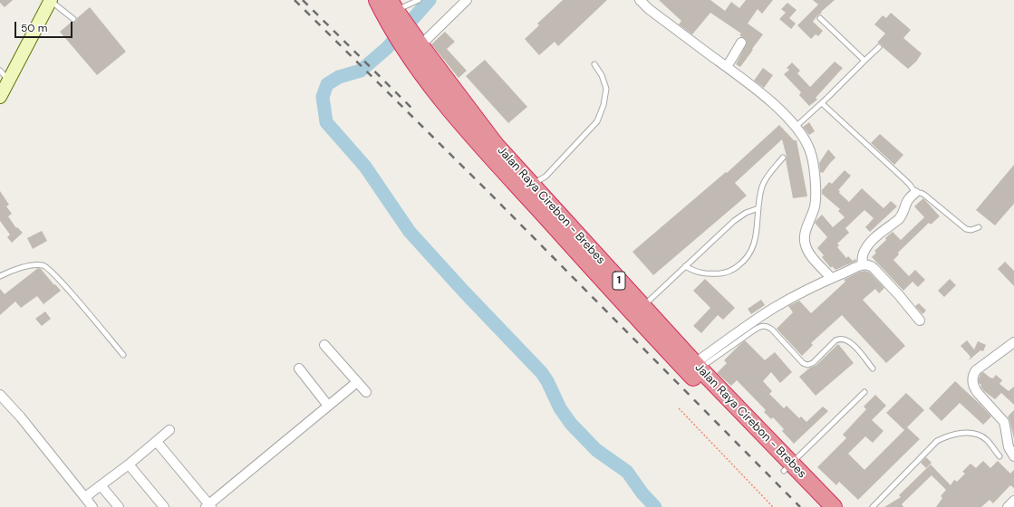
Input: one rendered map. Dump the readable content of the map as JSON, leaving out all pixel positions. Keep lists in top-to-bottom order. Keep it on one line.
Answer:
{"streets":{"highway":["Jalan Raya Cirebon - Brebes","1"]},"scale_bar":"50 m"}
